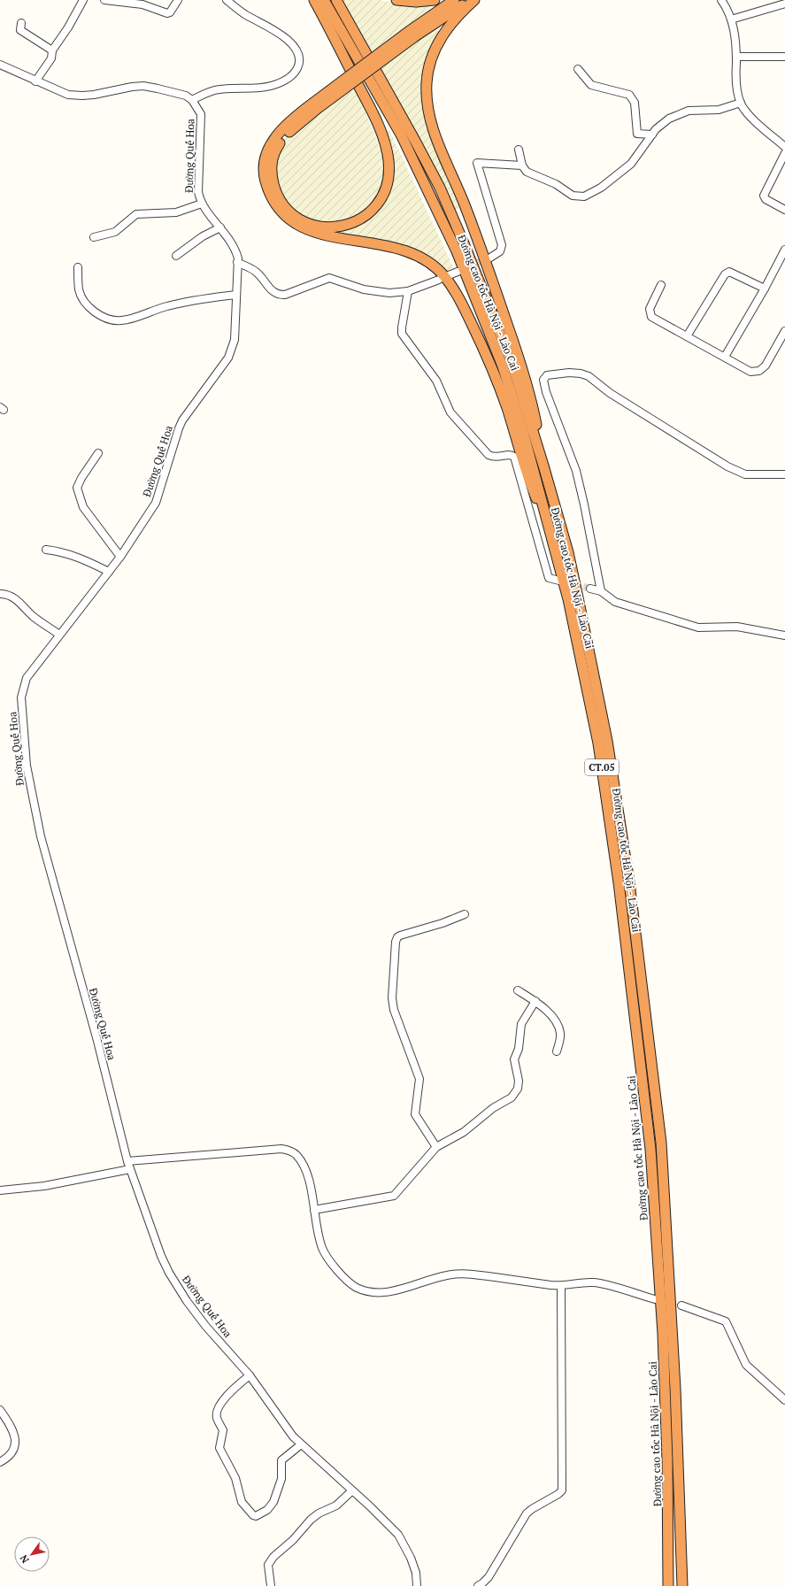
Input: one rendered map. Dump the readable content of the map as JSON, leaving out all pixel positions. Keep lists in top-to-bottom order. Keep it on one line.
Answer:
{"streets":{"highway":["Đường cao tốc Hà Nội - Lào Cai","CT.05"],"street":["Đường Quế Hoa"]},"north":"bottom left"}
